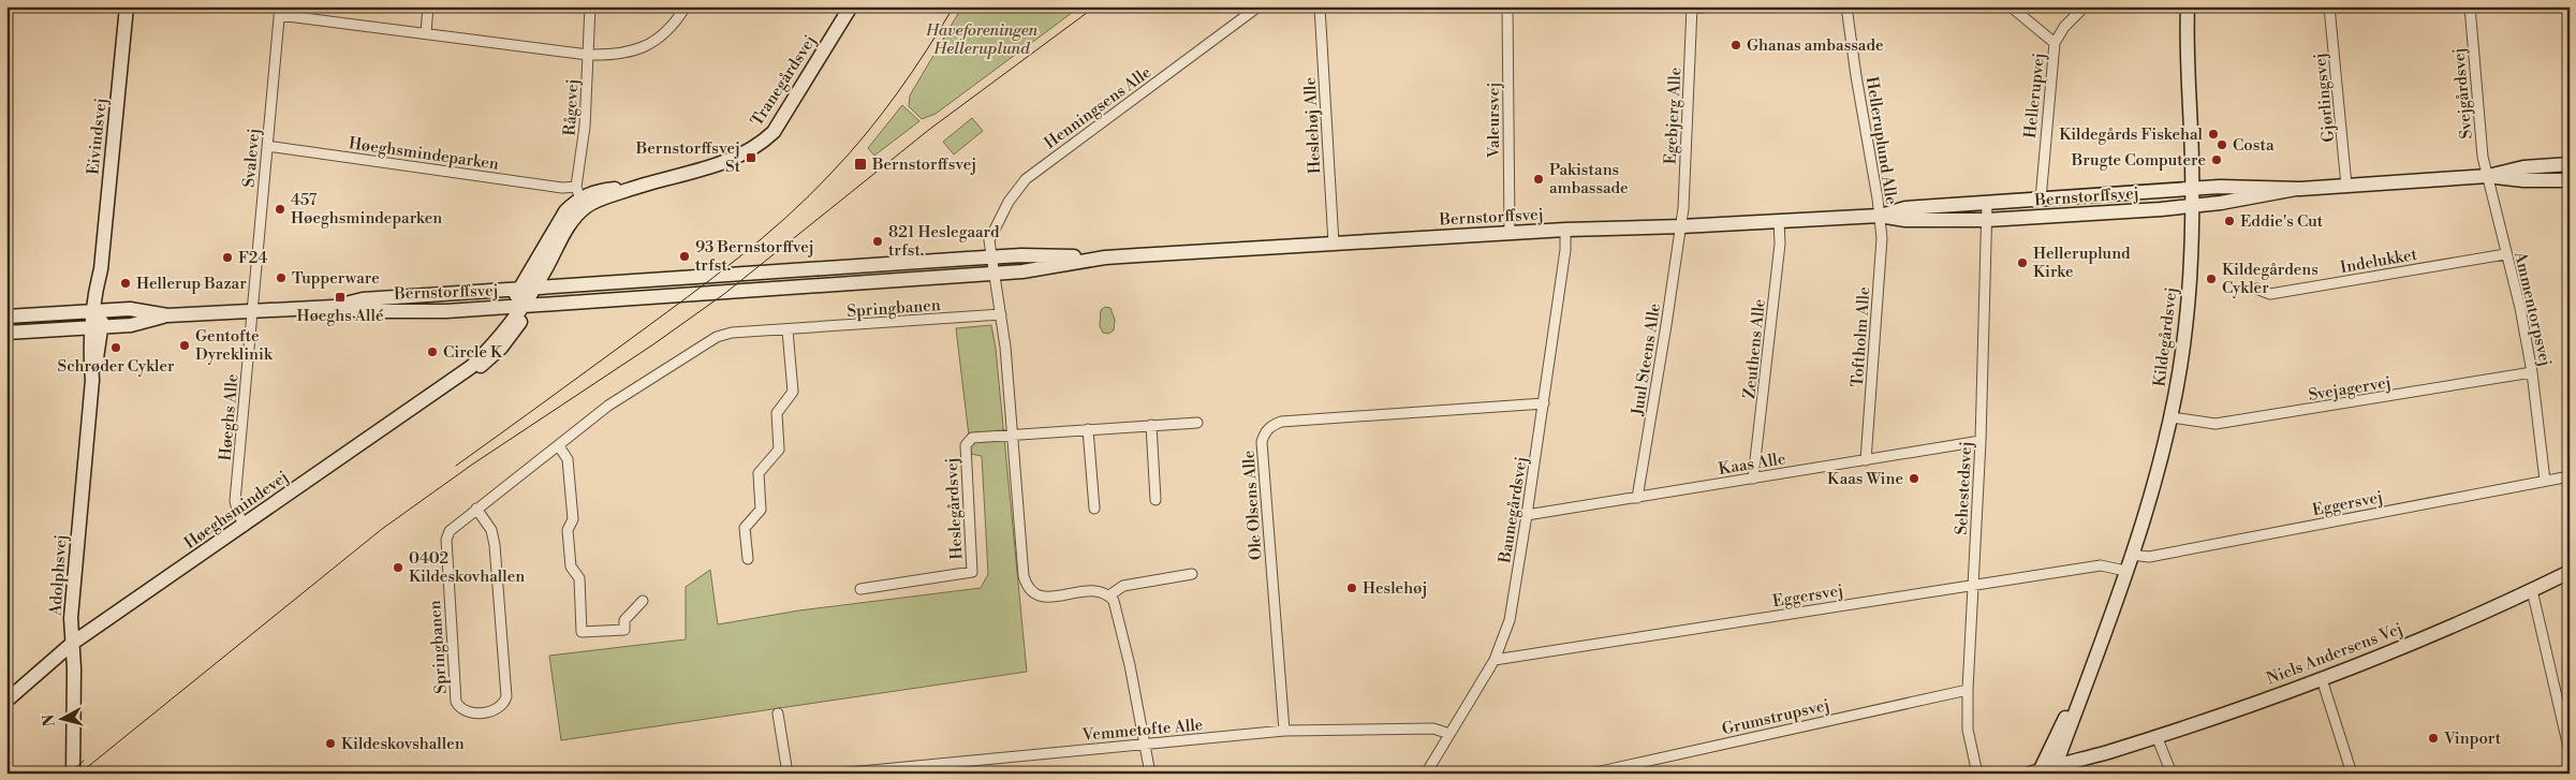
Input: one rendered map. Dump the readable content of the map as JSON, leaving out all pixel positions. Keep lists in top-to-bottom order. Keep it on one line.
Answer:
{"streets":{"street":["Tranegårdsvej","Svejgårdsvej","Hellerupvej","Gjørlingsvej","Rågevej","Henningsens Alle","Egebjerg Alle","Valeursvej","Heslehøj Alle","Eivindsvej","Helleruplund Alle","Høeghsmindeparken","Svalevej","Bernstorffsvej","Indelukket","Springbanen","Ammentorpsvej","Toftholm Alle","Kildegårdsvej","Zeuthens Alle","Juul Steens Alle","Svejagervej","Høeghs Alle","Kaas Alle","Sehestedsvej","Eggersvej","Ole Olsens Alle","Heslegårdsvej","Høeghsmindevej","Baunegårdsvej","Adolphsvej","Niels Andersens Vej","Grumstrupsvej","Vemmetofte Alle"]},"crossings":[["Tranegårdsvej","Rågevej"],["Tranegårdsvej","Høeghsmindeparken"],["Tranegårdsvej","Bernstorffsvej"],["Tranegårdsvej","Høeghsmindevej"],["Svejgårdsvej","Bernstorffsvej"],["Svejgårdsvej","Ammentorpsvej"],["Hellerupvej","Bernstorffsvej"],["Gjørlingsvej","Bernstorffsvej"],["Rågevej","Høeghsmindeparken"],["Henningsens Alle","Bernstorffsvej"],["Egebjerg Alle","Bernstorffsvej"],["Egebjerg Alle","Juul Steens Alle"],["Valeursvej","Bernstorffsvej"],["Heslehøj Alle","Bernstorffsvej"],["Eivindsvej","Bernstorffsvej"],["Eivindsvej","Adolphsvej"],["Helleruplund Alle","Bernstorffsvej"],["Helleruplund Alle","Toftholm Alle"],["Høeghsmindeparken","Svalevej"],["Svalevej","Bernstorffsvej"],["Svalevej","Høeghs Alle"],["Bernstorffsvej","Ammentorpsvej"],["Bernstorffsvej","Toftholm Alle"],["Bernstorffsvej","Kildegårdsvej"],["Bernstorffsvej","Zeuthens Alle"],["Bernstorffsvej","Juul Steens Alle"],["Bernstorffsvej","Høeghs Alle"],["Bernstorffsvej","Sehestedsvej"],["Bernstorffsvej","Høeghsmindevej"],["Bernstorffsvej","Baunegårdsvej"],["Bernstorffsvej","Adolphsvej"],["Indelukket","Ammentorpsvej"],["Ammentorpsvej","Svejagervej"],["Ammentorpsvej","Eggersvej"],["Toftholm Alle","Kaas Alle"],["Kildegårdsvej","Svejagervej"],["Kildegårdsvej","Eggersvej"],["Kildegårdsvej","Niels Andersens Vej"],["Zeuthens Alle","Kaas Alle"],["Juul Steens Alle","Kaas Alle"],["Høeghs Alle","Høeghsmindevej"],["Kaas Alle","Sehestedsvej"],["Kaas Alle","Baunegårdsvej"],["Sehestedsvej","Eggersvej"],["Sehestedsvej","Grumstrupsvej"],["Eggersvej","Baunegårdsvej"],["Ole Olsens Alle","Baunegårdsvej"],["Ole Olsens Alle","Vemmetofte Alle"],["Høeghsmindevej","Adolphsvej"],["Baunegårdsvej","Vemmetofte Alle"]],"parks":["Haveforeningen Helleruplund"],"places":{"other":["Ghanas ambassade","Kildegårds Fiskehal","Costa","Brugte Computere","Pakistans ambassade","457 Høeghsmindeparken","Eddie's Cut","821 Heslegaard trfst.","93 Bernstorffvej trfst.","F24","Helleruplund Kirke","Tupperware","Kildegårdens Cykler","Hellerup Bazar","Gentofte Dyreklinik","Schrøder Cykler","Circle K","Kaas Wine","0402 Kildeskovhallen","Heslehøj","Vinport","Kildeskovshallen"],"transit":["Bernstorffsvej St","Bernstorffsvej","Høeghs Allé"]},"north":"left"}
